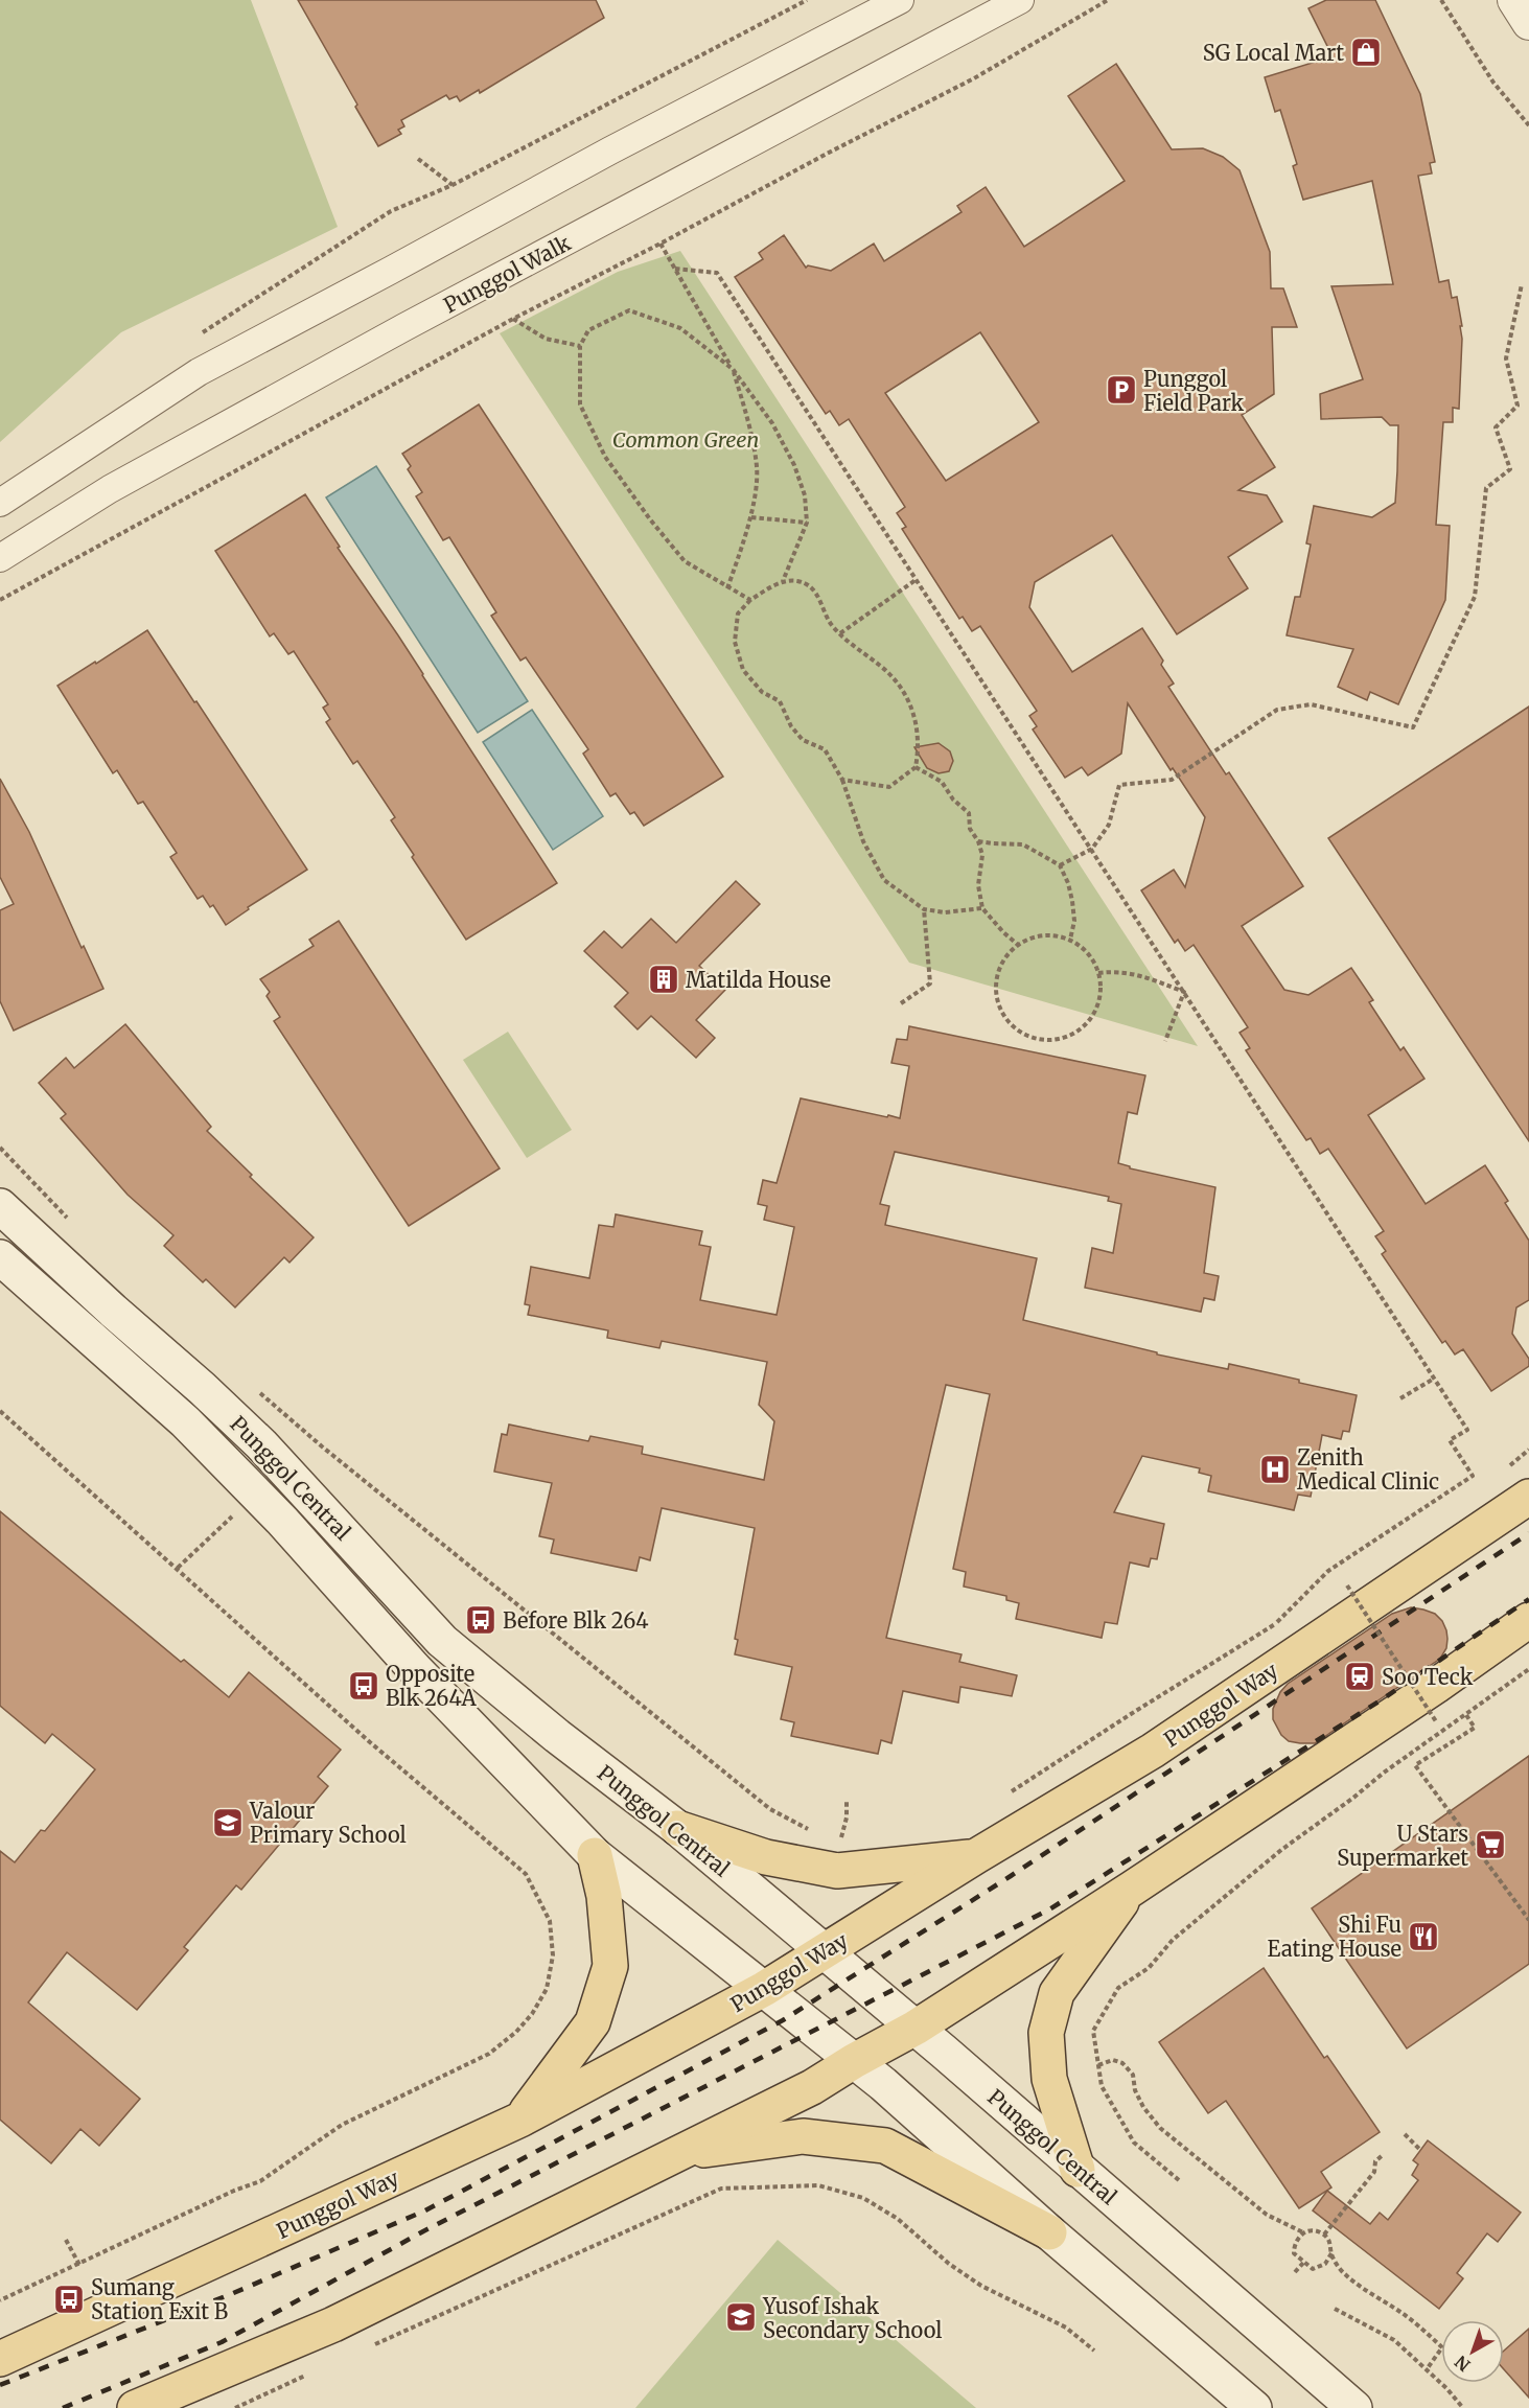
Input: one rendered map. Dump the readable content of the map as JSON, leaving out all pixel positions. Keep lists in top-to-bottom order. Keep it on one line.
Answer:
{"streets":{"main road":["Punggol Central","Punggol Way"],"street":["Punggol Walk"]},"crossings":[["Punggol Central","Punggol Way"]],"parks":["Common Green"],"places":{"shop":["SG Local Mart"],"parking":["Punggol Field Park"],"building":["Matilda House"],"hospital":["Zenith Medical Clinic"],"bus stop":["Before Blk 264","Opposite Blk 264A","Sumang Station Exit B"],"station":["Soo Teck"],"school or university":["Valour Primary School","Yusof Ishak Secondary School"],"supermarket":["U Stars Supermarket"],"restaurant":["Shi Fu Eating House"]},"north":"bottom left"}
